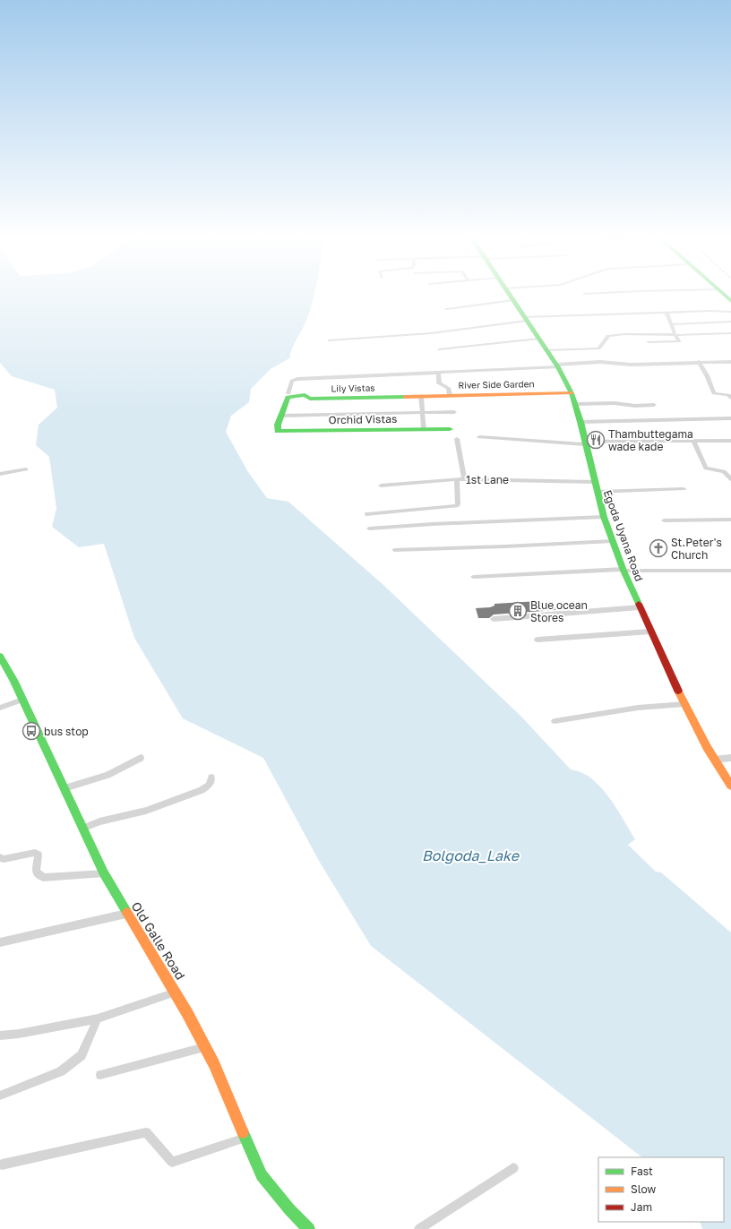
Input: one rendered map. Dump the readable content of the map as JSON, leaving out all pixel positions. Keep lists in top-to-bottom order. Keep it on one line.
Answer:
{"streets":{"main road":["River Side Garden","Lily Vistas","Orchid Vistas","Egoda Uyana Road","Old Galle Road"],"street":["1st Lane"]},"crossings":[["River Side Garden","Lily Vistas"],["River Side Garden","Egoda Uyana Road"],["1st Lane","Egoda Uyana Road"]],"water":["Bolgoda_Lake"],"places":{"restaurant":["Thambuttegama wade kade"],"church":["St.Peter's Church"],"building":["Blue ocean Stores"],"bus stop":["bus stop"]},"legend":["Fast","Slow","Jam"]}
